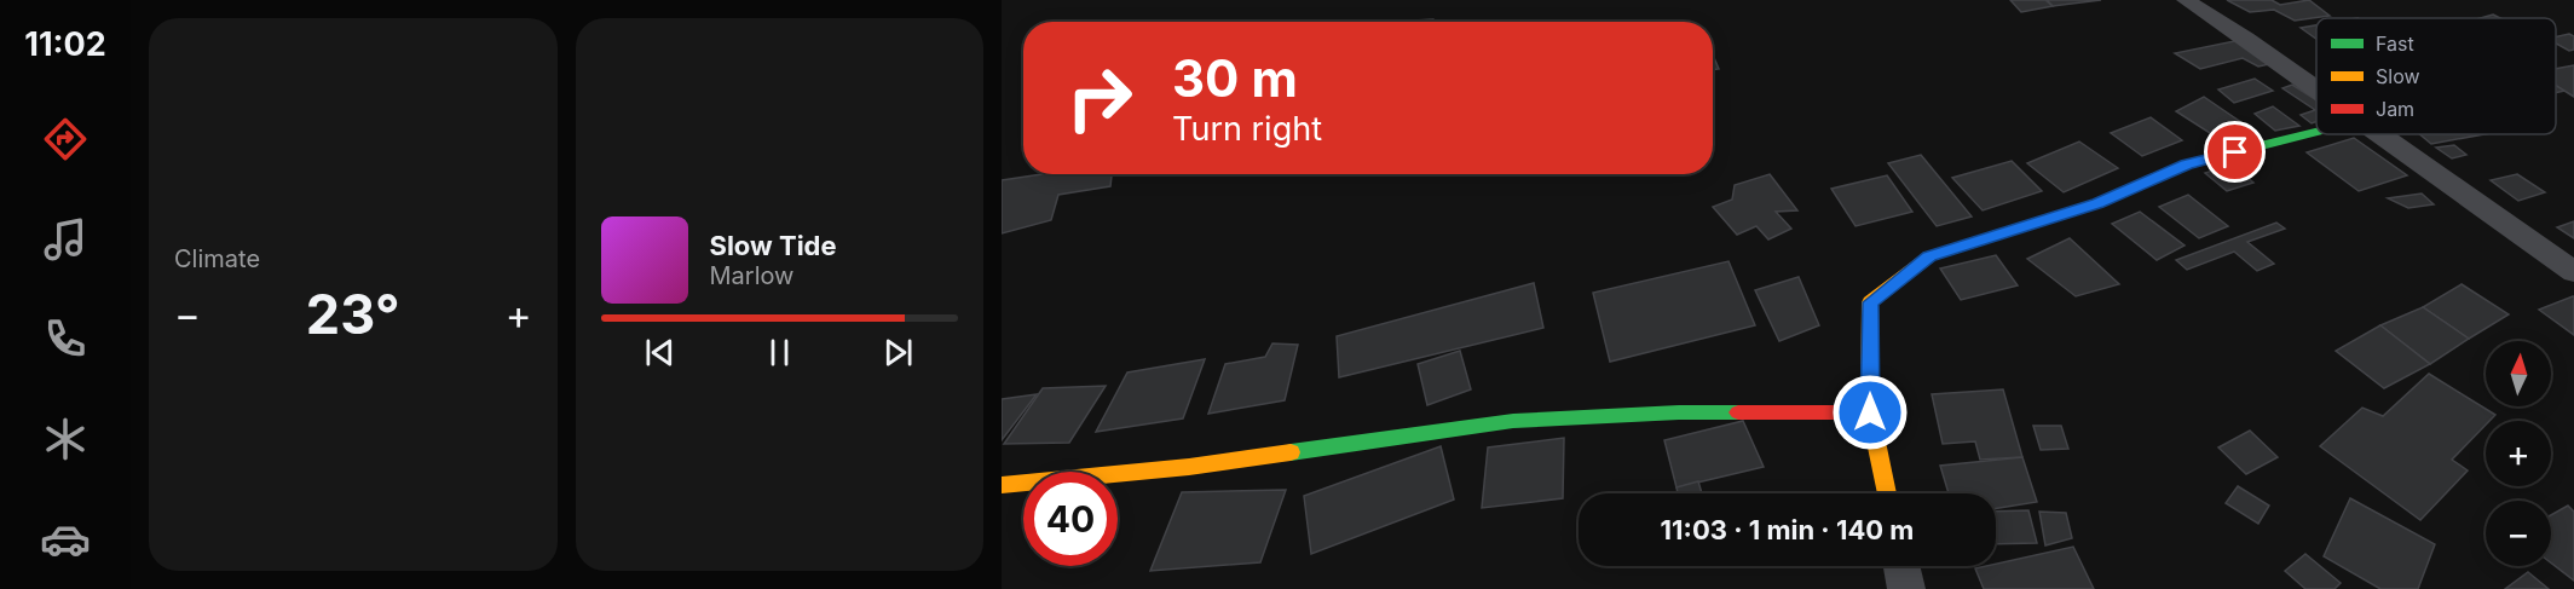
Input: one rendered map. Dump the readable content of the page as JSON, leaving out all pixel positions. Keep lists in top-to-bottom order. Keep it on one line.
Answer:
{"legend":["Fast","Slow","Jam"],"north":"top","page":{"tabs":"11:02","tile":"Climate","turn":["30 m","Turn right"],"song":["Slow Tide","Marlow"],"heat":["−","23°","+"],"map_buttons":["+","−"],"limit":"40","trip":"11:03 · 1 min · 140 m"}}
